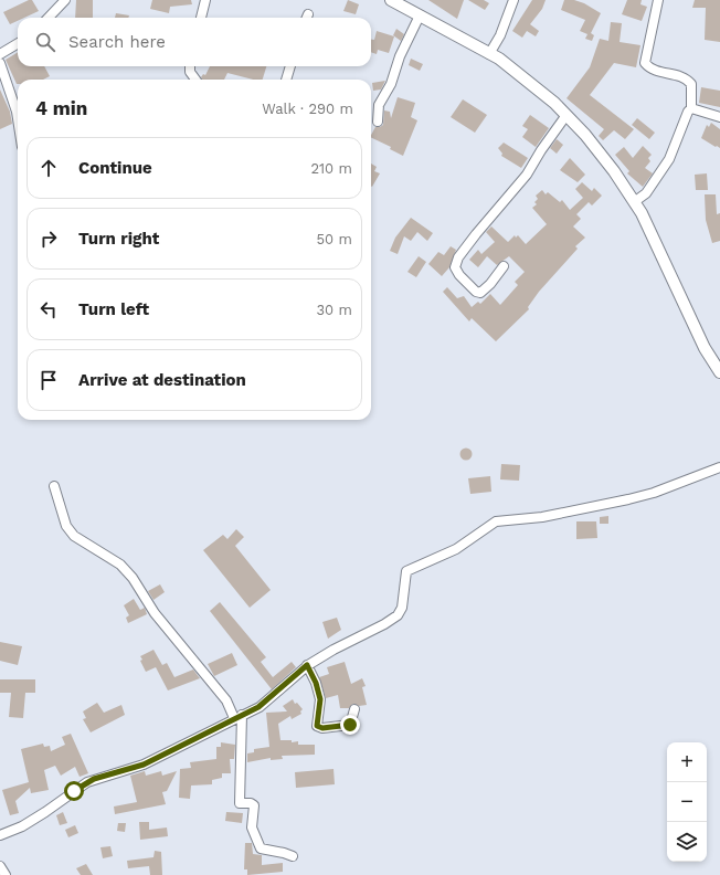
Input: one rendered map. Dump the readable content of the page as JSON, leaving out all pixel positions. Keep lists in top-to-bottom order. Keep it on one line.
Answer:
{"page":{"search":"Search here","heading":["4 min","Walk · 290 m"],"list":[["Continue","210 m"],["Turn right","50 m"],["Turn left","30 m"],"Arrive at destination"],"map_buttons":["+","−"]}}
